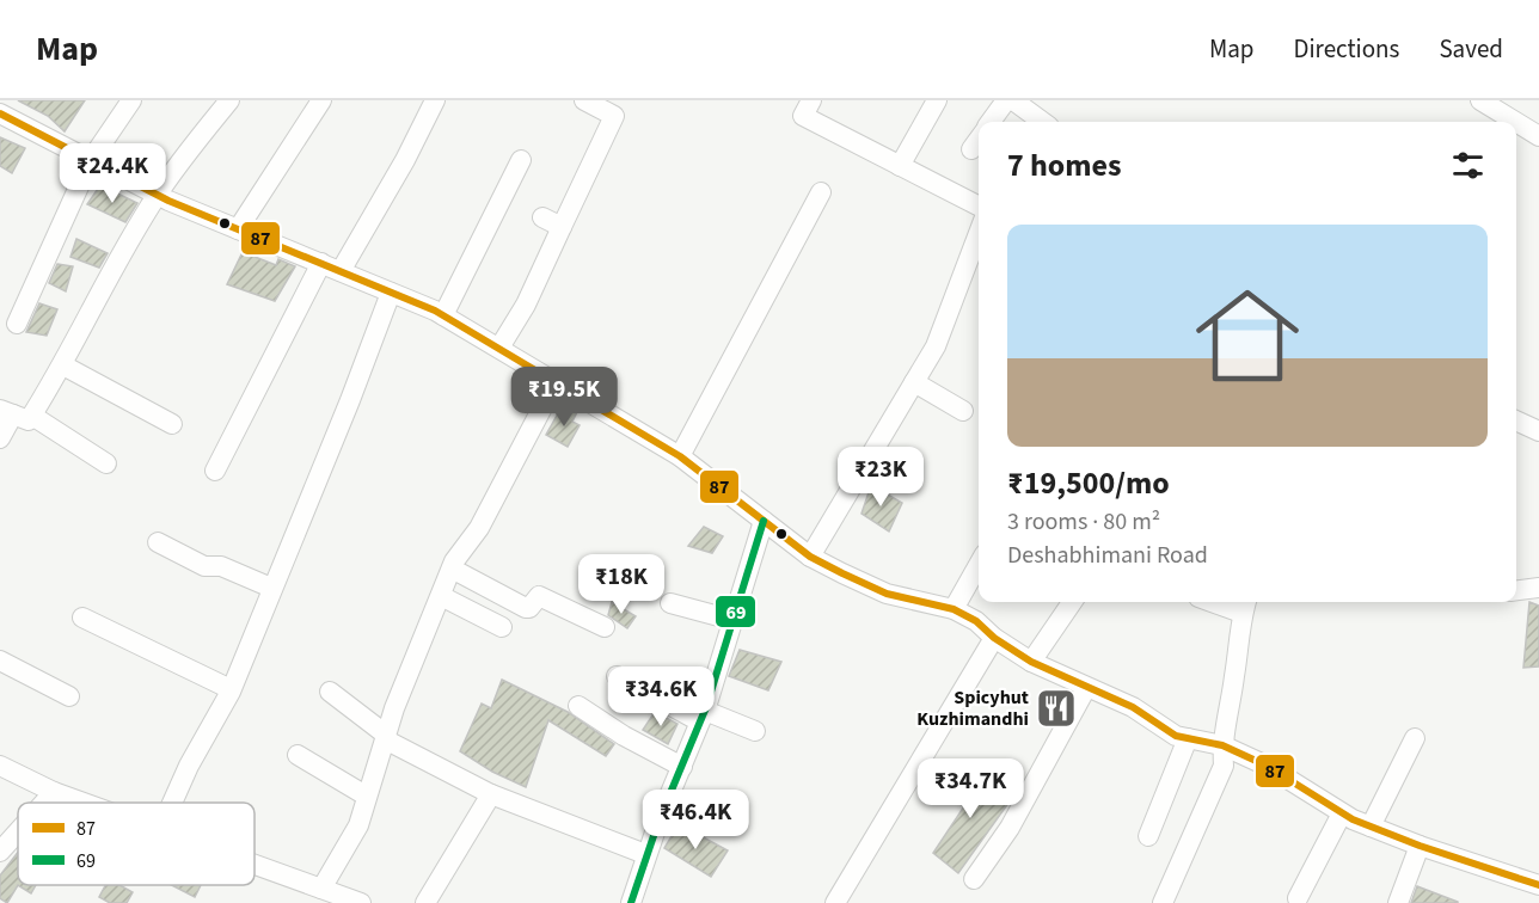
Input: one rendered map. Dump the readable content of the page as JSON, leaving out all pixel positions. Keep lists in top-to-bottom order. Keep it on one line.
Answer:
{"places":{"restaurant":["Spicyhut Kuzhimandhi"]},"lines":["transit line 87","transit line 69"],"legend":["87","69"],"page":{"header":"Map","nav":["Map","Directions","Saved"],"heading":"7 homes","price":["₹24.4K","₹19.5K","₹23K","₹18K","₹34.6K","₹34.7K","₹46.4K"],"list":[{"name":"₹19,500/mo","note":"3 rooms · 80 m² · Deshabhimani Road"}]}}
